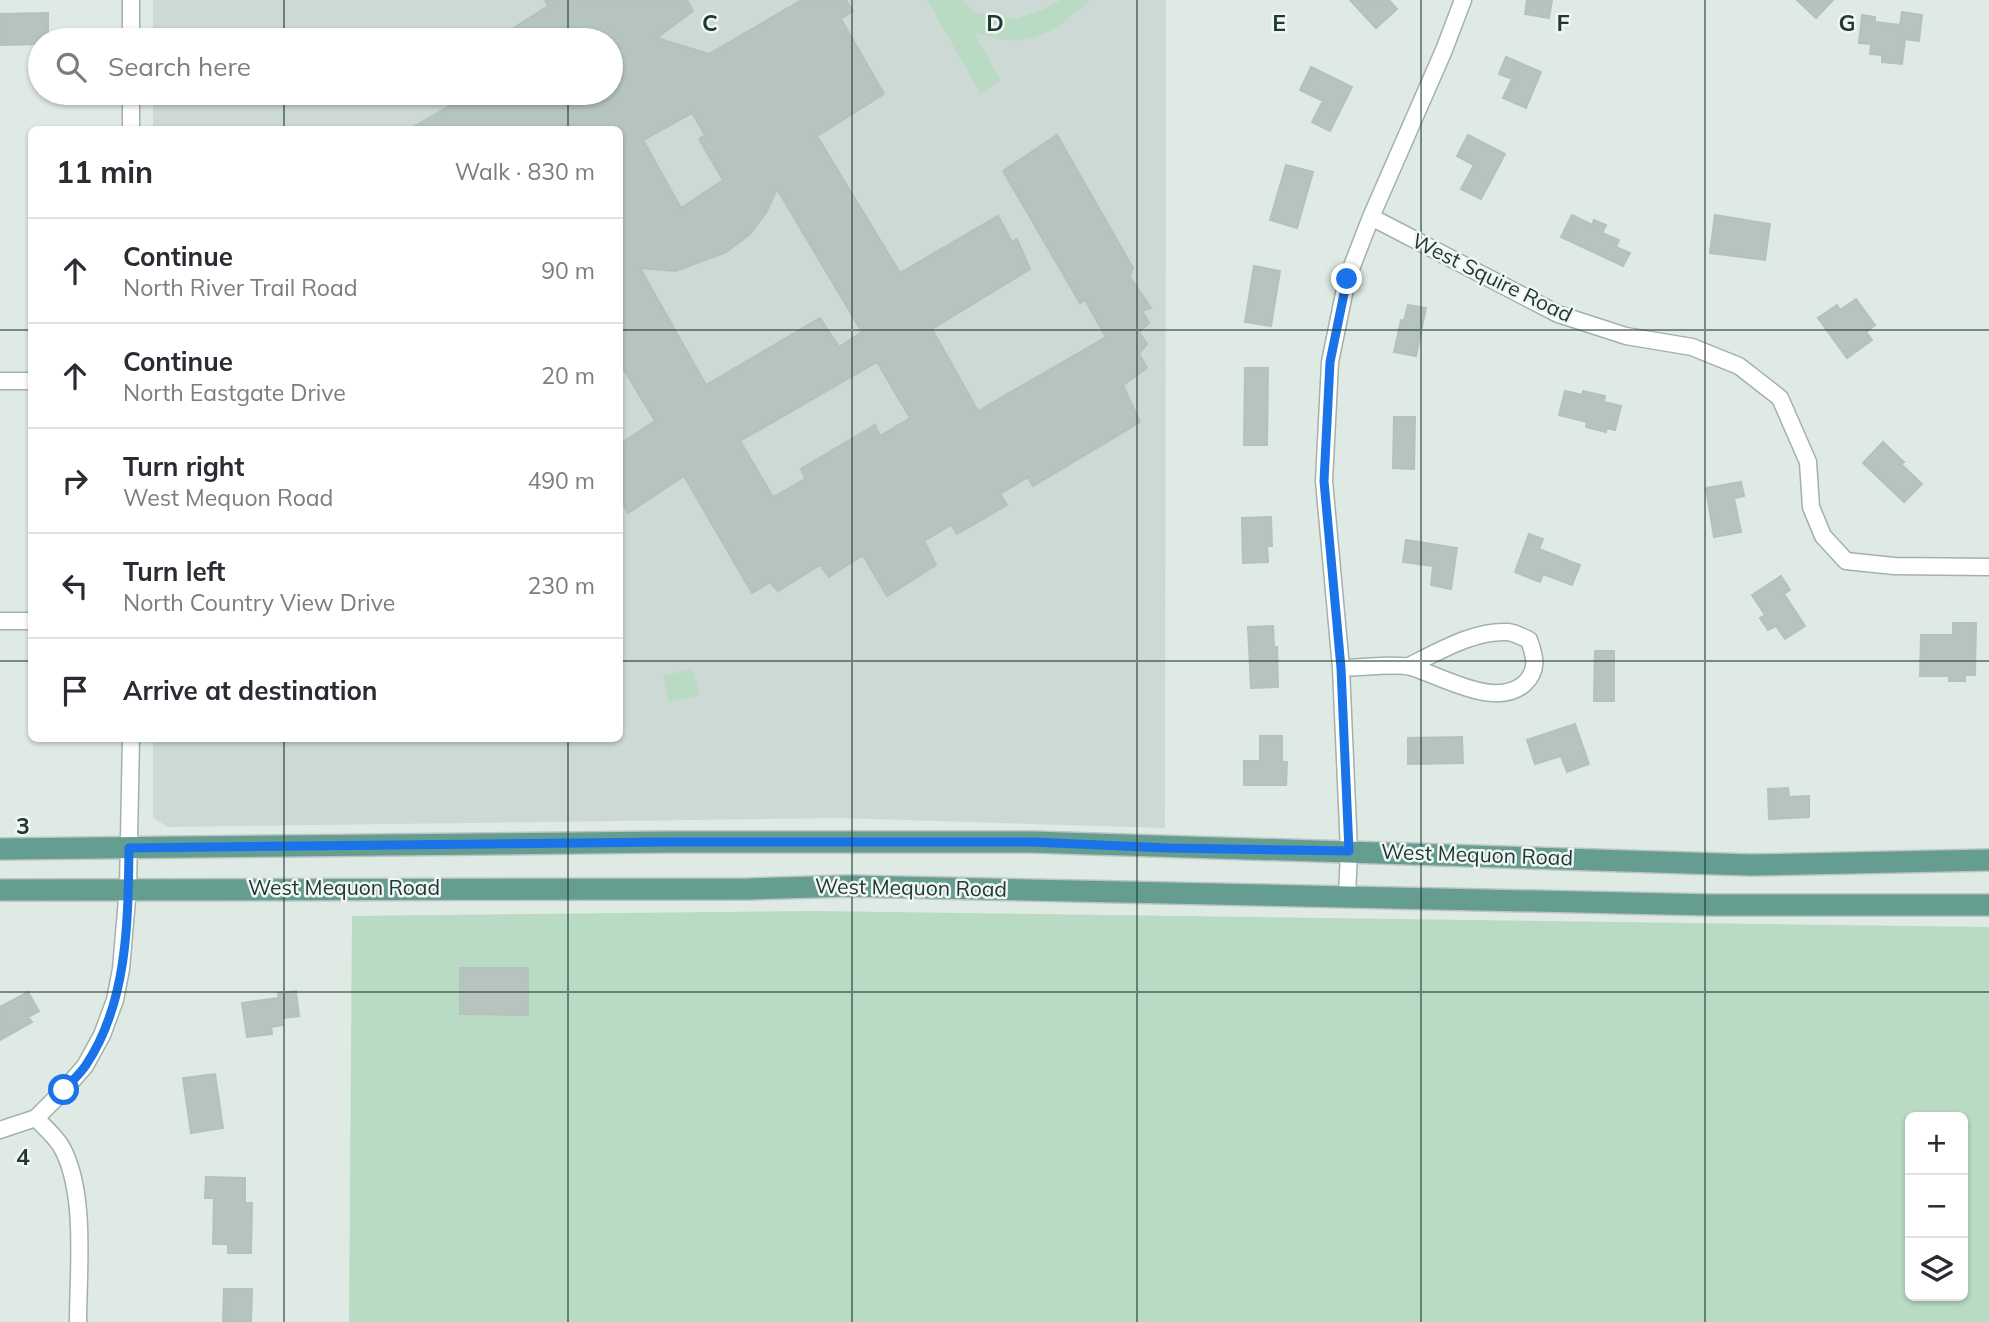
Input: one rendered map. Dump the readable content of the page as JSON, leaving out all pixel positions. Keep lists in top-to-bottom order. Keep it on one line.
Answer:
{"streets":{"main road":["West Mequon Road"],"street":["West Squire Road"]},"page":{"search":"Search here","heading":["11 min","Walk · 830 m"],"list":[["Continue","North River Trail Road","90 m"],["Continue","North Eastgate Drive","20 m"],["Turn right","West Mequon Road","490 m"],["Turn left","North Country View Drive","230 m"],"Arrive at destination"],"map_buttons":["+","−"]},"grid":{"columns":["C","D","E","F","G"],"rows":["3","4"]}}
